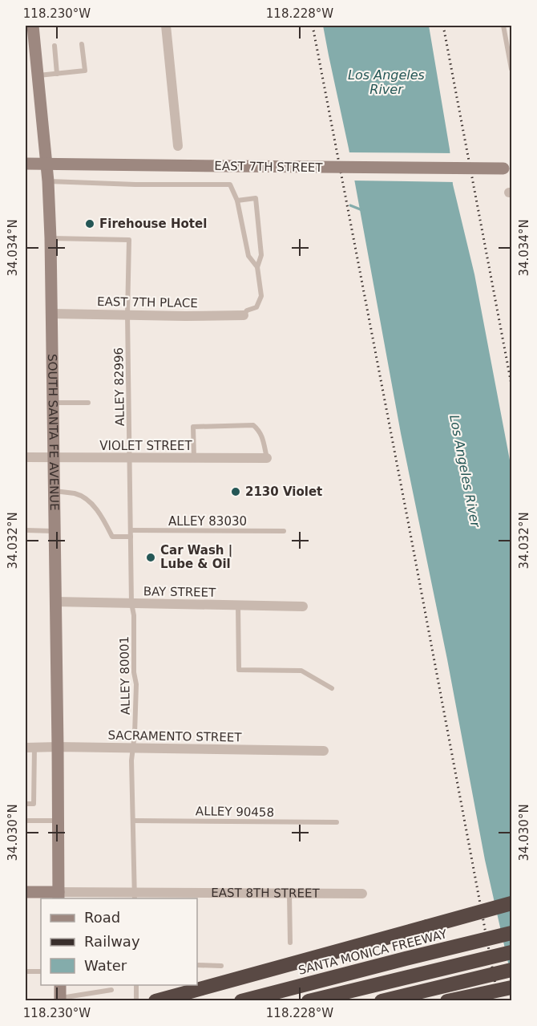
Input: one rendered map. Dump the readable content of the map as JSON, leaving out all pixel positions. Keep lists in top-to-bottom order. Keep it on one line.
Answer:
{"streets":{"highway":["SANTA MONICA FREEWAY"],"main road":["EAST 7TH STREET","SOUTH SANTA FE AVENUE","EAST 8TH STREET"],"street":["EAST 7TH PLACE","VIOLET STREET","BAY STREET","SACRAMENTO STREET"],"lane":["ALLEY 82996","ALLEY 83030","ALLEY 80001","ALLEY 90458"]},"crossings":[["EAST 7TH STREET","SOUTH SANTA FE AVENUE"],["EAST 7TH PLACE","ALLEY 82996"],["EAST 7TH PLACE","SOUTH SANTA FE AVENUE"],["ALLEY 82996","SOUTH SANTA FE AVENUE"],["ALLEY 82996","VIOLET STREET"],["ALLEY 82996","ALLEY 83030"],["ALLEY 82996","ALLEY 80001"],["SOUTH SANTA FE AVENUE","VIOLET STREET"],["SOUTH SANTA FE AVENUE","BAY STREET"],["SOUTH SANTA FE AVENUE","SACRAMENTO STREET"],["SOUTH SANTA FE AVENUE","EAST 8TH STREET"],["ALLEY 83030","ALLEY 80001"],["BAY STREET","ALLEY 80001"],["ALLEY 80001","SACRAMENTO STREET"],["ALLEY 80001","ALLEY 90458"],["ALLEY 80001","EAST 8TH STREET"]],"water":["Los Angeles River"],"places":["Firehouse Hotel","2130 Violet","Car Wash | Lube & Oil"],"legend":["Road","Railway","Water"],"coordinates":["118.230°W","118.228°W","34.034°N","34.032°N","34.030°N"]}
